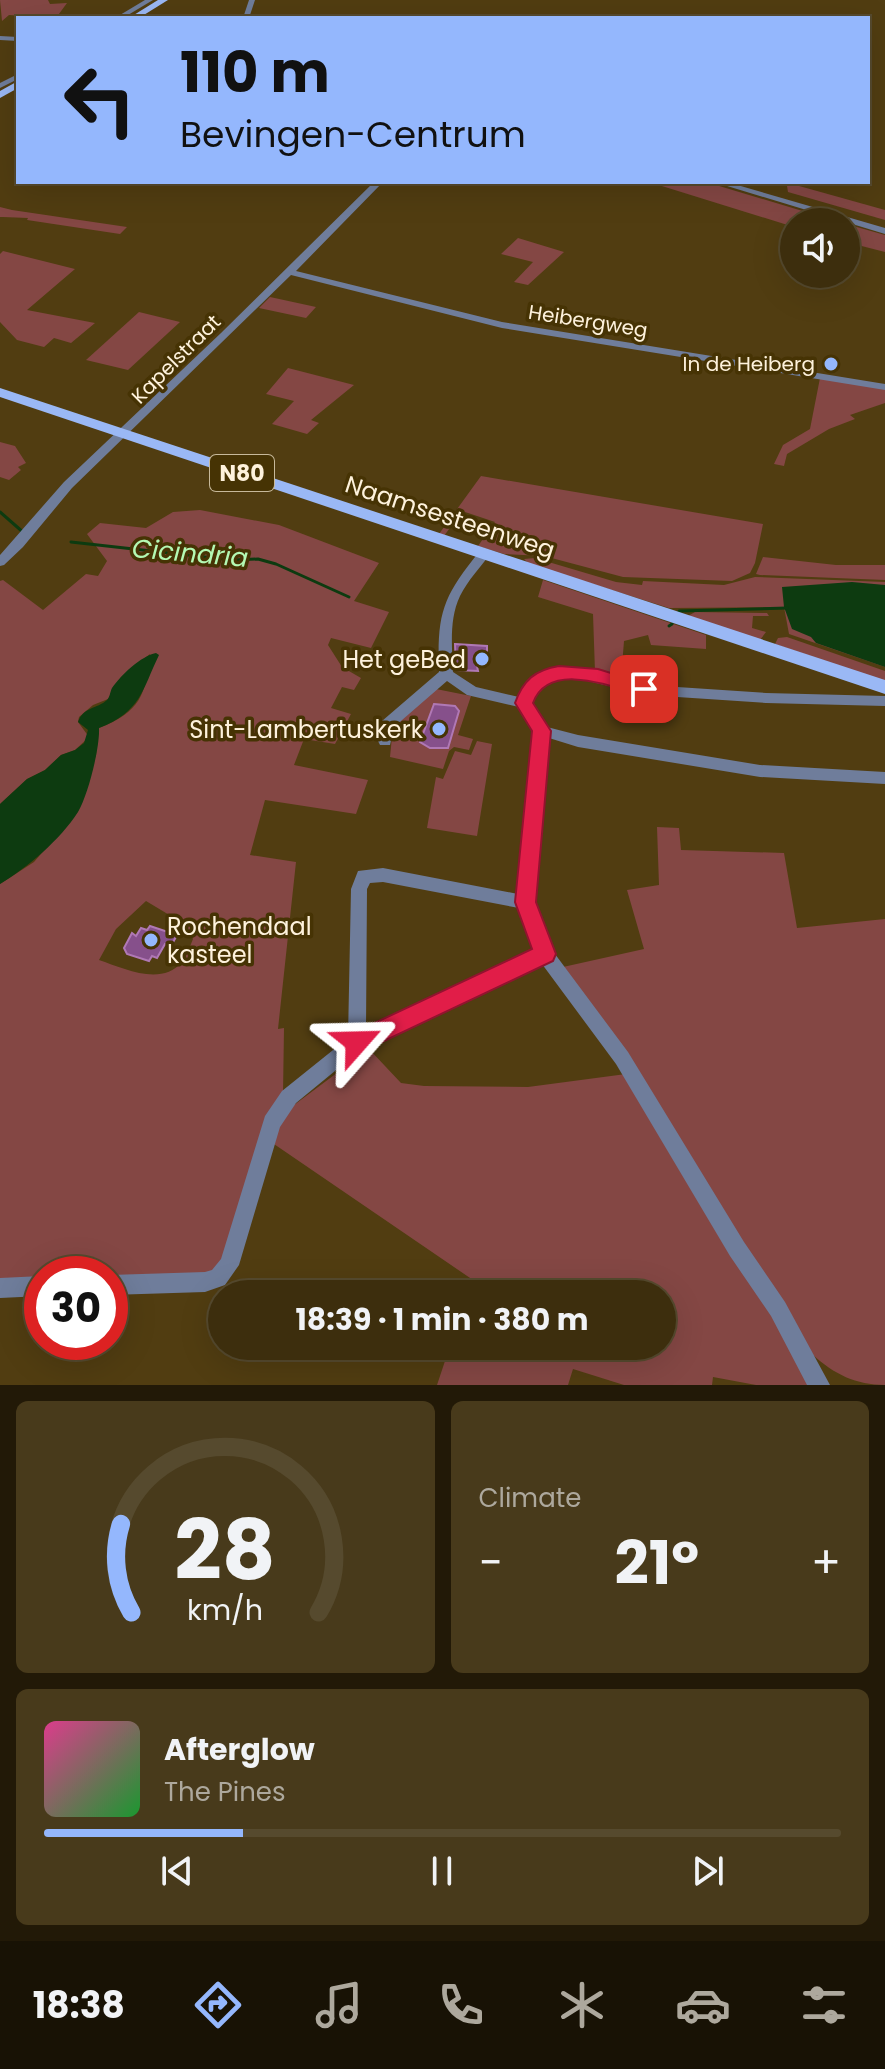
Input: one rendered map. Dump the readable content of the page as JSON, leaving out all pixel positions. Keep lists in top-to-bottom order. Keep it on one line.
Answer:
{"streets":{"main road":["N80","Naamsesteenweg"],"street":["Heibergweg","Kapelstraat"]},"crossings":[["Heibergweg","Kapelstraat"],["Kapelstraat","Naamsesteenweg"]],"water":["Cicindria"],"places":["In de Heiberg","Het geBed","Sint-Lambertuskerk","Rochendaal kasteel"],"page":{"turn":["110 m","Bevingen-Centrum"],"limit":"30","trip":"18:39 · 1 min · 380 m","tile":"Climate","heat":["−","21°","+"],"song":["Afterglow","The Pines"],"tabs":"18:38","gauge":["28","km/h"]}}
